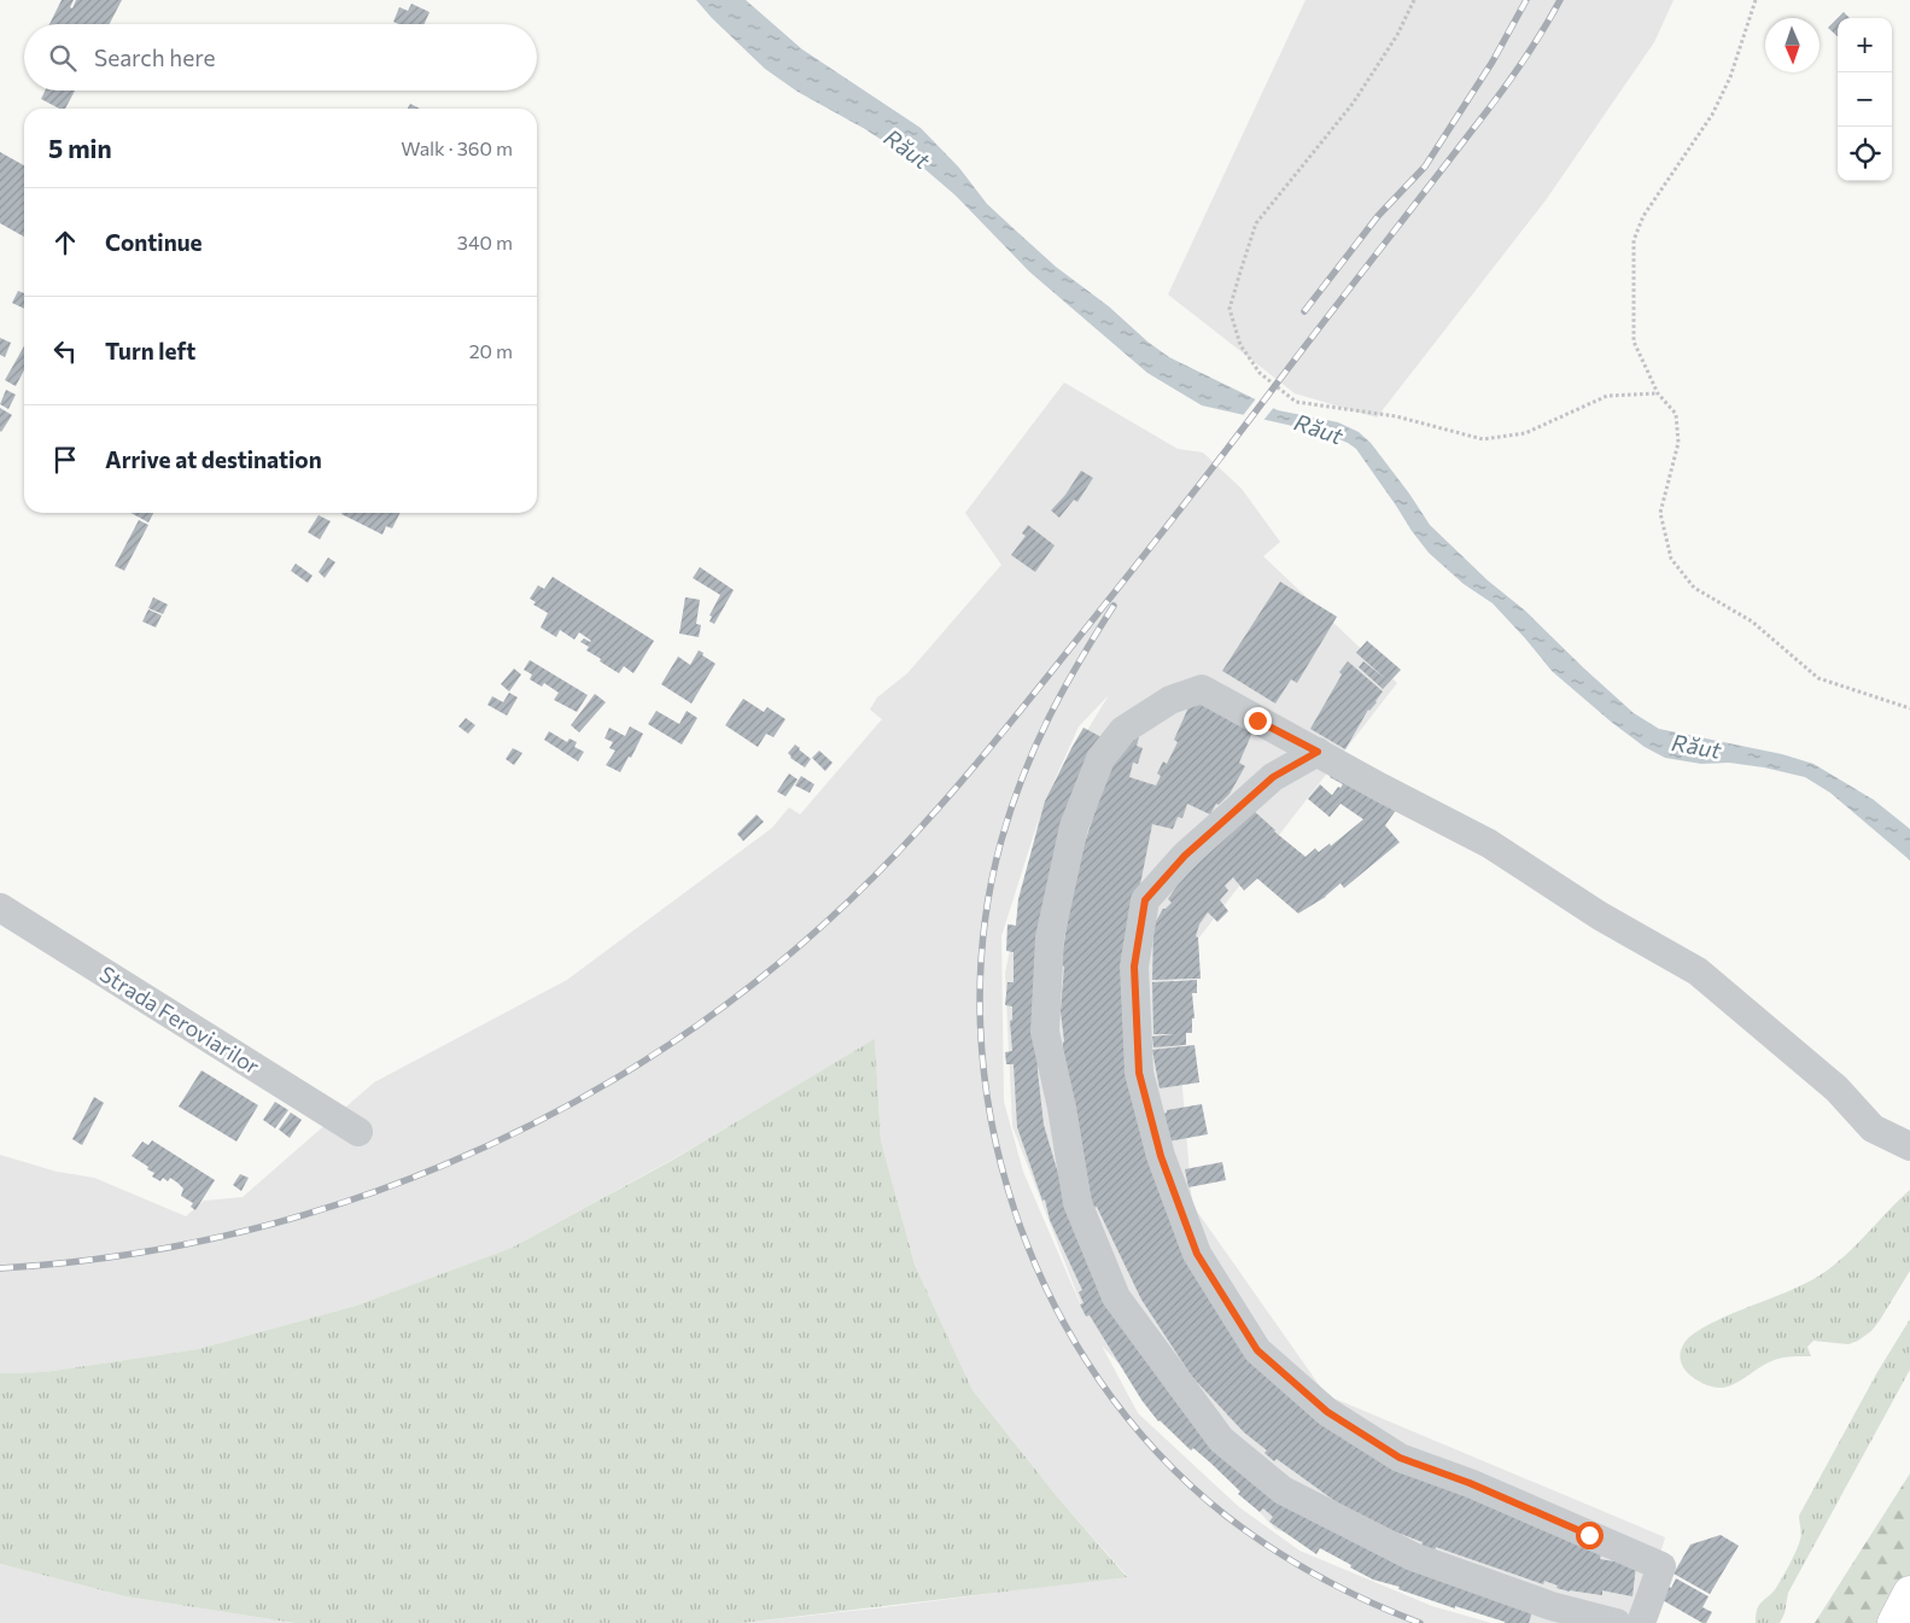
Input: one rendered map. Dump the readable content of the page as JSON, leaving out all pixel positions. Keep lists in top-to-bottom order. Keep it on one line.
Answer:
{"streets":{"street":["Strada Feroviarilor"]},"water":["Răut"],"north":"bottom","page":{"map_buttons":["+","−"],"search":"Search here","heading":["5 min","Walk · 360 m"],"list":[["Continue","340 m"],["Turn left","20 m"],"Arrive at destination"]}}
